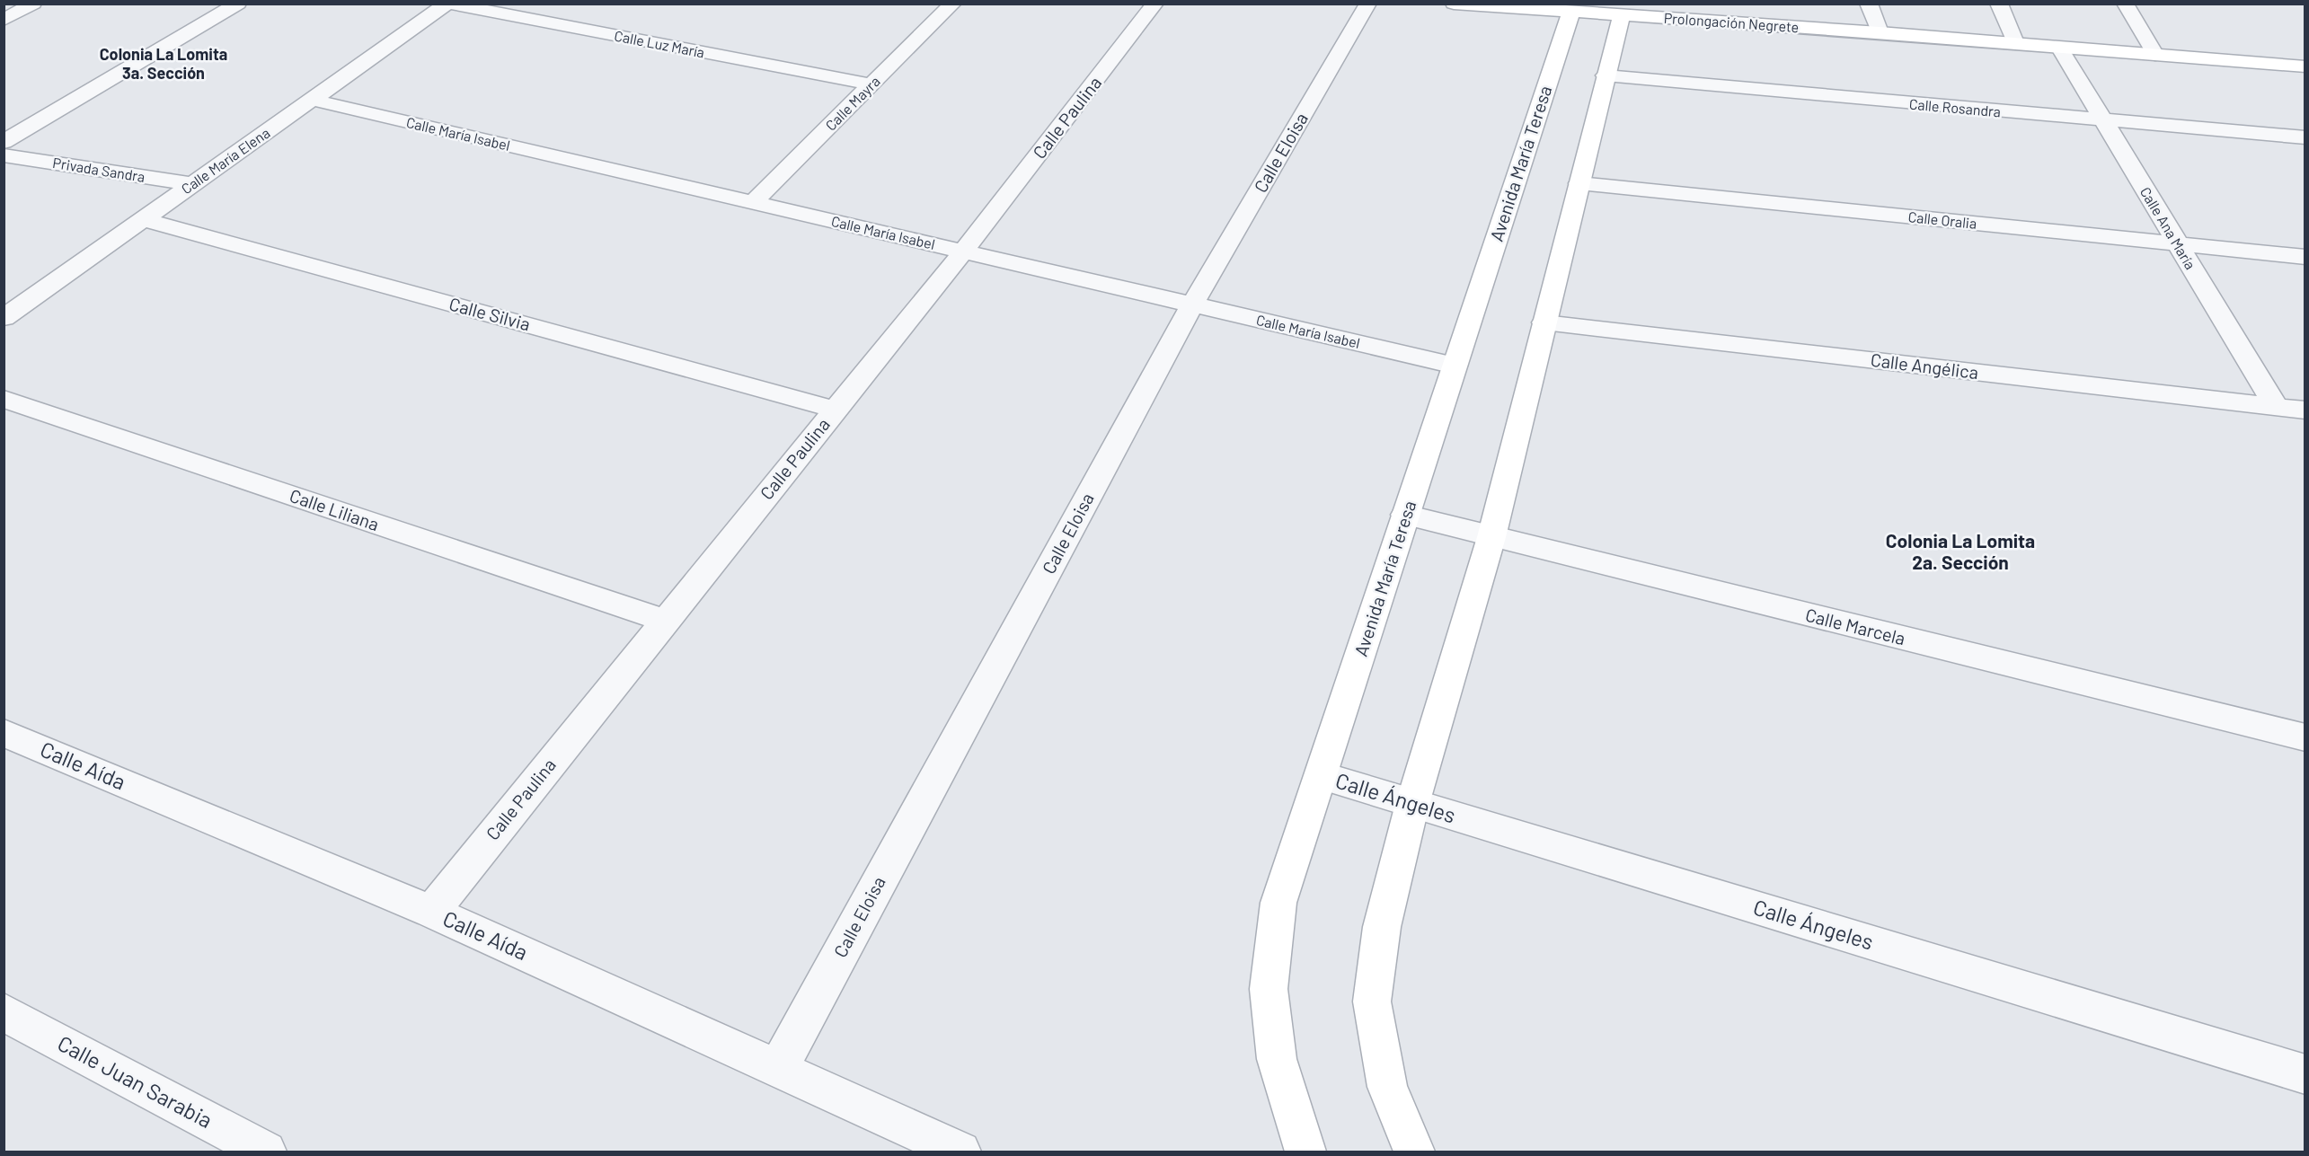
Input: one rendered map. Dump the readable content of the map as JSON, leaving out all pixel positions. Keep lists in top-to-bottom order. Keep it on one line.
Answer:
{"streets":{"street":["Prolongación Negrete","Calle Luz María","Calle Mayra","Calle Rosandra","Calle Paulina","Calle María Isabel","Calle Eloisa","Calle María Elena","Avenida María Teresa","Privada Sandra","Calle Oralia","Calle Ana María","Calle Silvia","Calle Angélica","Calle Liliana","Calle Marcela","Calle Aída","Calle Ángeles","Calle Juan Sarabia"]},"crossings":[["Prolongación Negrete","Avenida María Teresa"],["Prolongación Negrete","Calle Ana María"],["Calle Luz María","Calle Mayra"],["Calle Luz María","Calle María Elena"],["Calle Mayra","Calle María Isabel"],["Calle Rosandra","Calle Ana María"],["Calle Paulina","Calle María Isabel"],["Calle Paulina","Calle Silvia"],["Calle Paulina","Calle Liliana"],["Calle Paulina","Calle Aída"],["Calle María Isabel","Calle Eloisa"],["Calle María Isabel","Calle María Elena"],["Calle María Isabel","Avenida María Teresa"],["Calle Eloisa","Calle Aída"],["Calle María Elena","Privada Sandra"],["Calle María Elena","Calle Silvia"],["Avenida María Teresa","Calle Marcela"],["Avenida María Teresa","Calle Ángeles"],["Calle Oralia","Calle Ana María"],["Calle Ana María","Calle Angélica"]],"districts":["Colonia La Lomita 3a. Sección","Colonia La Lomita 2a. Sección"]}
